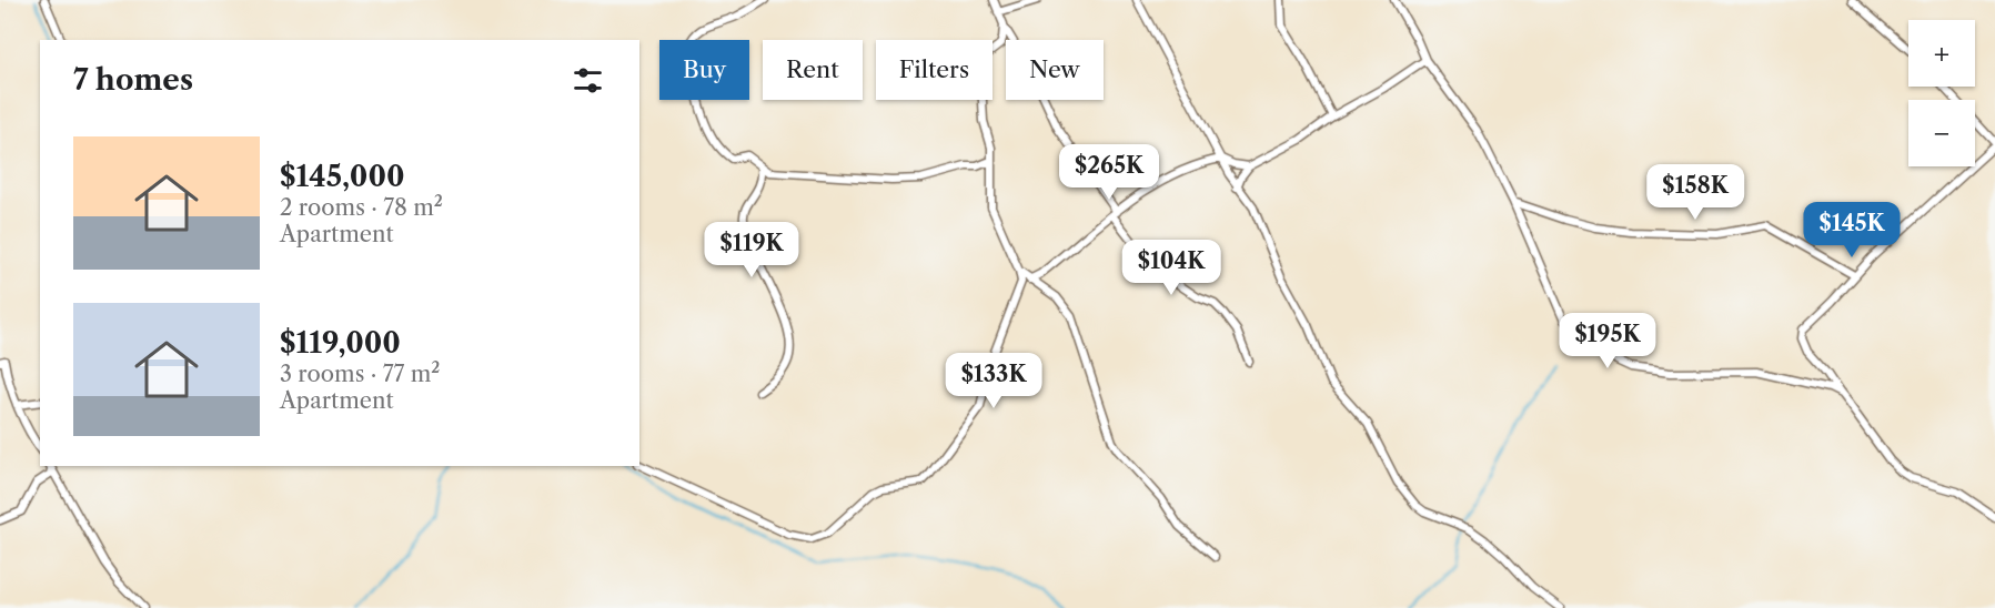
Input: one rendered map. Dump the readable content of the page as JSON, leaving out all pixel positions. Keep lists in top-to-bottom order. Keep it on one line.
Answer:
{"page":{"map_buttons":["+","−"],"chip":["Buy","Rent","Filters","New"],"heading":"7 homes","list":[{"name":"$145,000","note":"2 rooms · 78 m² · Apartment"},{"name":"$119,000","note":"3 rooms · 77 m² · Apartment"}],"price":["$265K","$158K","$145K","$119K","$104K","$195K","$133K"]}}
